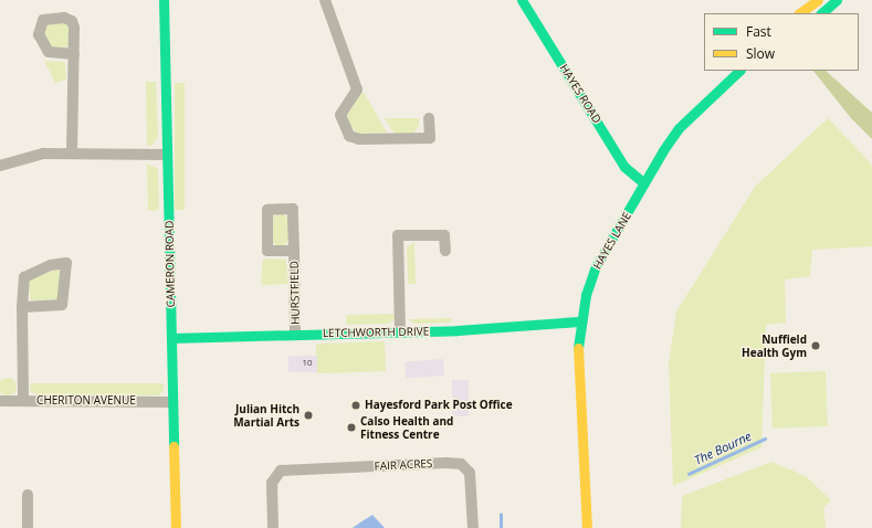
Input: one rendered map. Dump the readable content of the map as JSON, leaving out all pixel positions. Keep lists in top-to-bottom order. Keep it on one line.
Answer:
{"streets":{"street":["HAYES ROAD","HAYES LANE","CAMERON ROAD","HURSTFIELD","LETCHWORTH DRIVE","CHERITON AVENUE","FAIR ACRES"]},"crossings":[["HAYES ROAD","HAYES LANE"],["HAYES LANE","LETCHWORTH DRIVE"],["CAMERON ROAD","LETCHWORTH DRIVE"],["CAMERON ROAD","CHERITON AVENUE"],["HURSTFIELD","LETCHWORTH DRIVE"]],"water":["The Bourne"],"places":["Nuffield Health Gym","Hayesford Park Post Office","Julian Hitch Martial Arts","Calso Health and Fitness Centre"],"house_numbers":["10"],"legend":["Fast","Slow"]}
